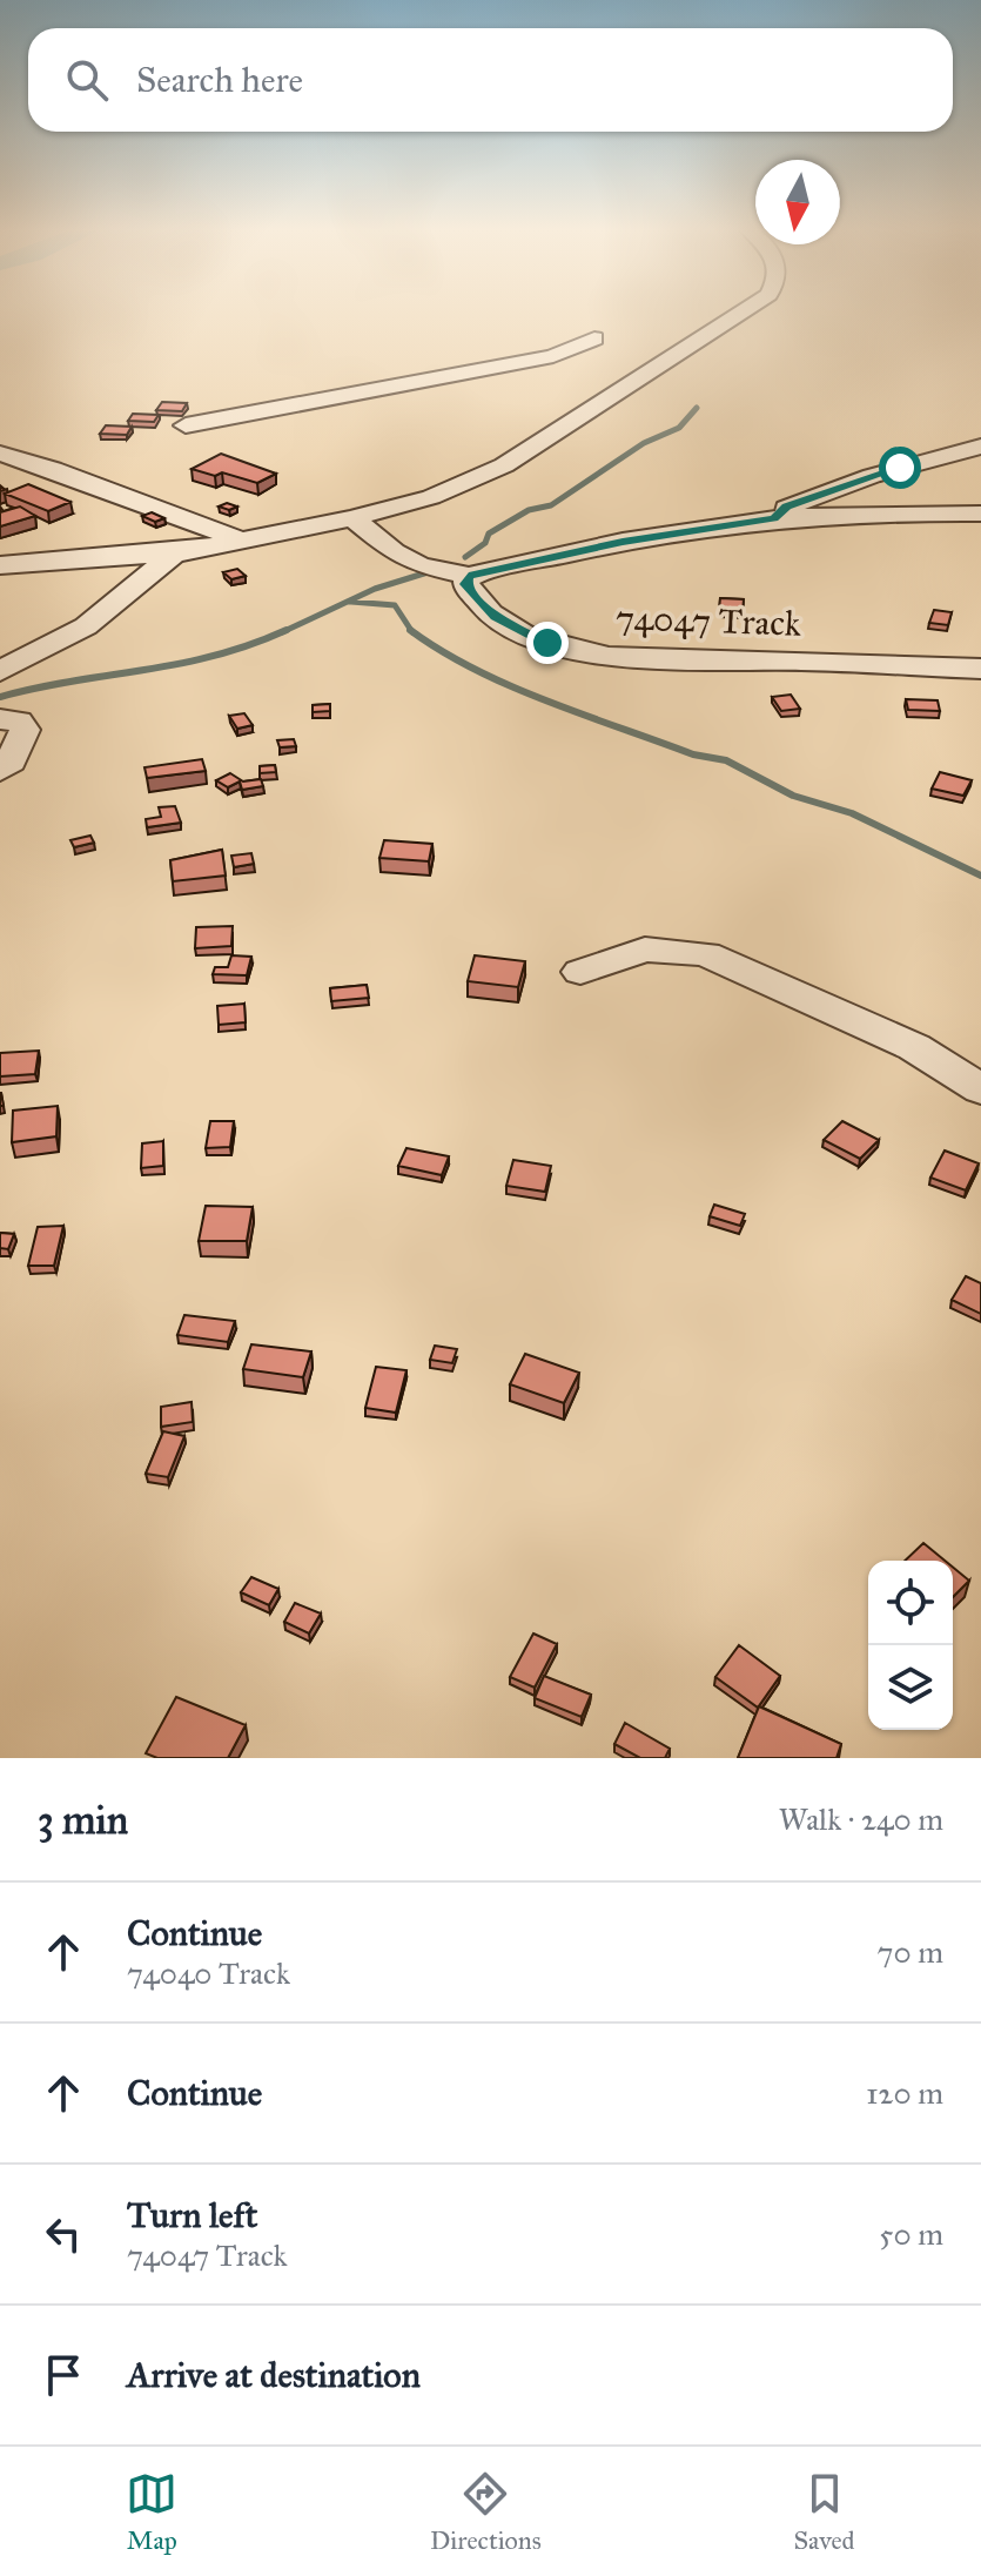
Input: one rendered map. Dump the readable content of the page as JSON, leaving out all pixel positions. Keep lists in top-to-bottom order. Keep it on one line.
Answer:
{"streets":{"street":["74047 Track"]},"north":"bottom","page":{"search":"Search here","heading":["3 min","Walk · 240 m"],"list":[["Continue","74040 Track","70 m"],["Continue","120 m"],["Turn left","74047 Track","50 m"],"Arrive at destination"],"nav":["Map","Directions","Saved"]}}
